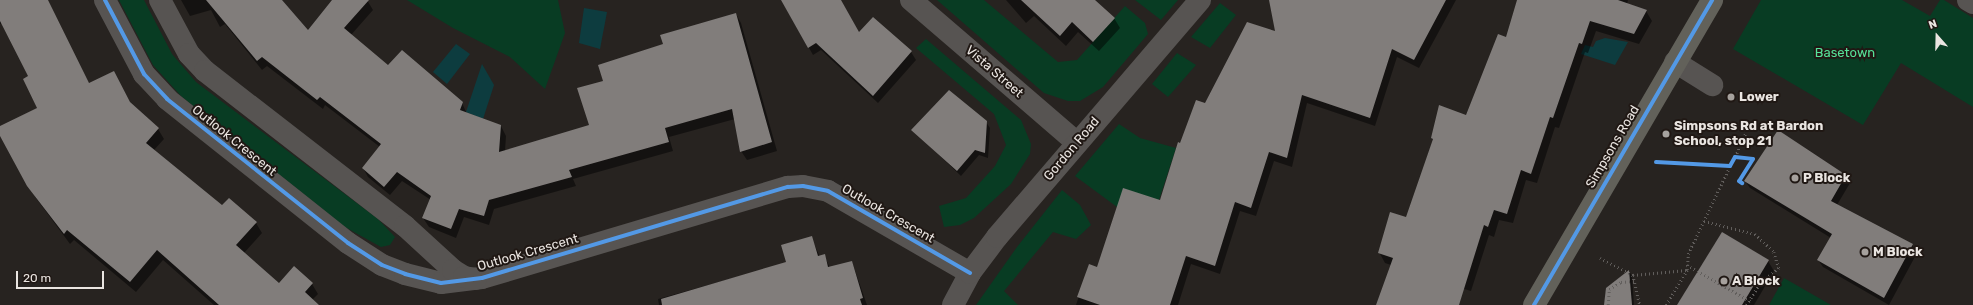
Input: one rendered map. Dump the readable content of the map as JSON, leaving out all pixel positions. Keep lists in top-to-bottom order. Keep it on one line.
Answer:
{"streets":{"main road":["Simpsons Road"],"street":["Vista Street","Outlook Crescent","Gordon Road"]},"crossings":[["Vista Street","Gordon Road"],["Outlook Crescent","Gordon Road"]],"parks":["Basetown"],"places":["Lower","Simpsons Rd at Bardon School, stop 21","P Block","M Block","A Block"],"scale_bar":"20 m","north":"top"}
